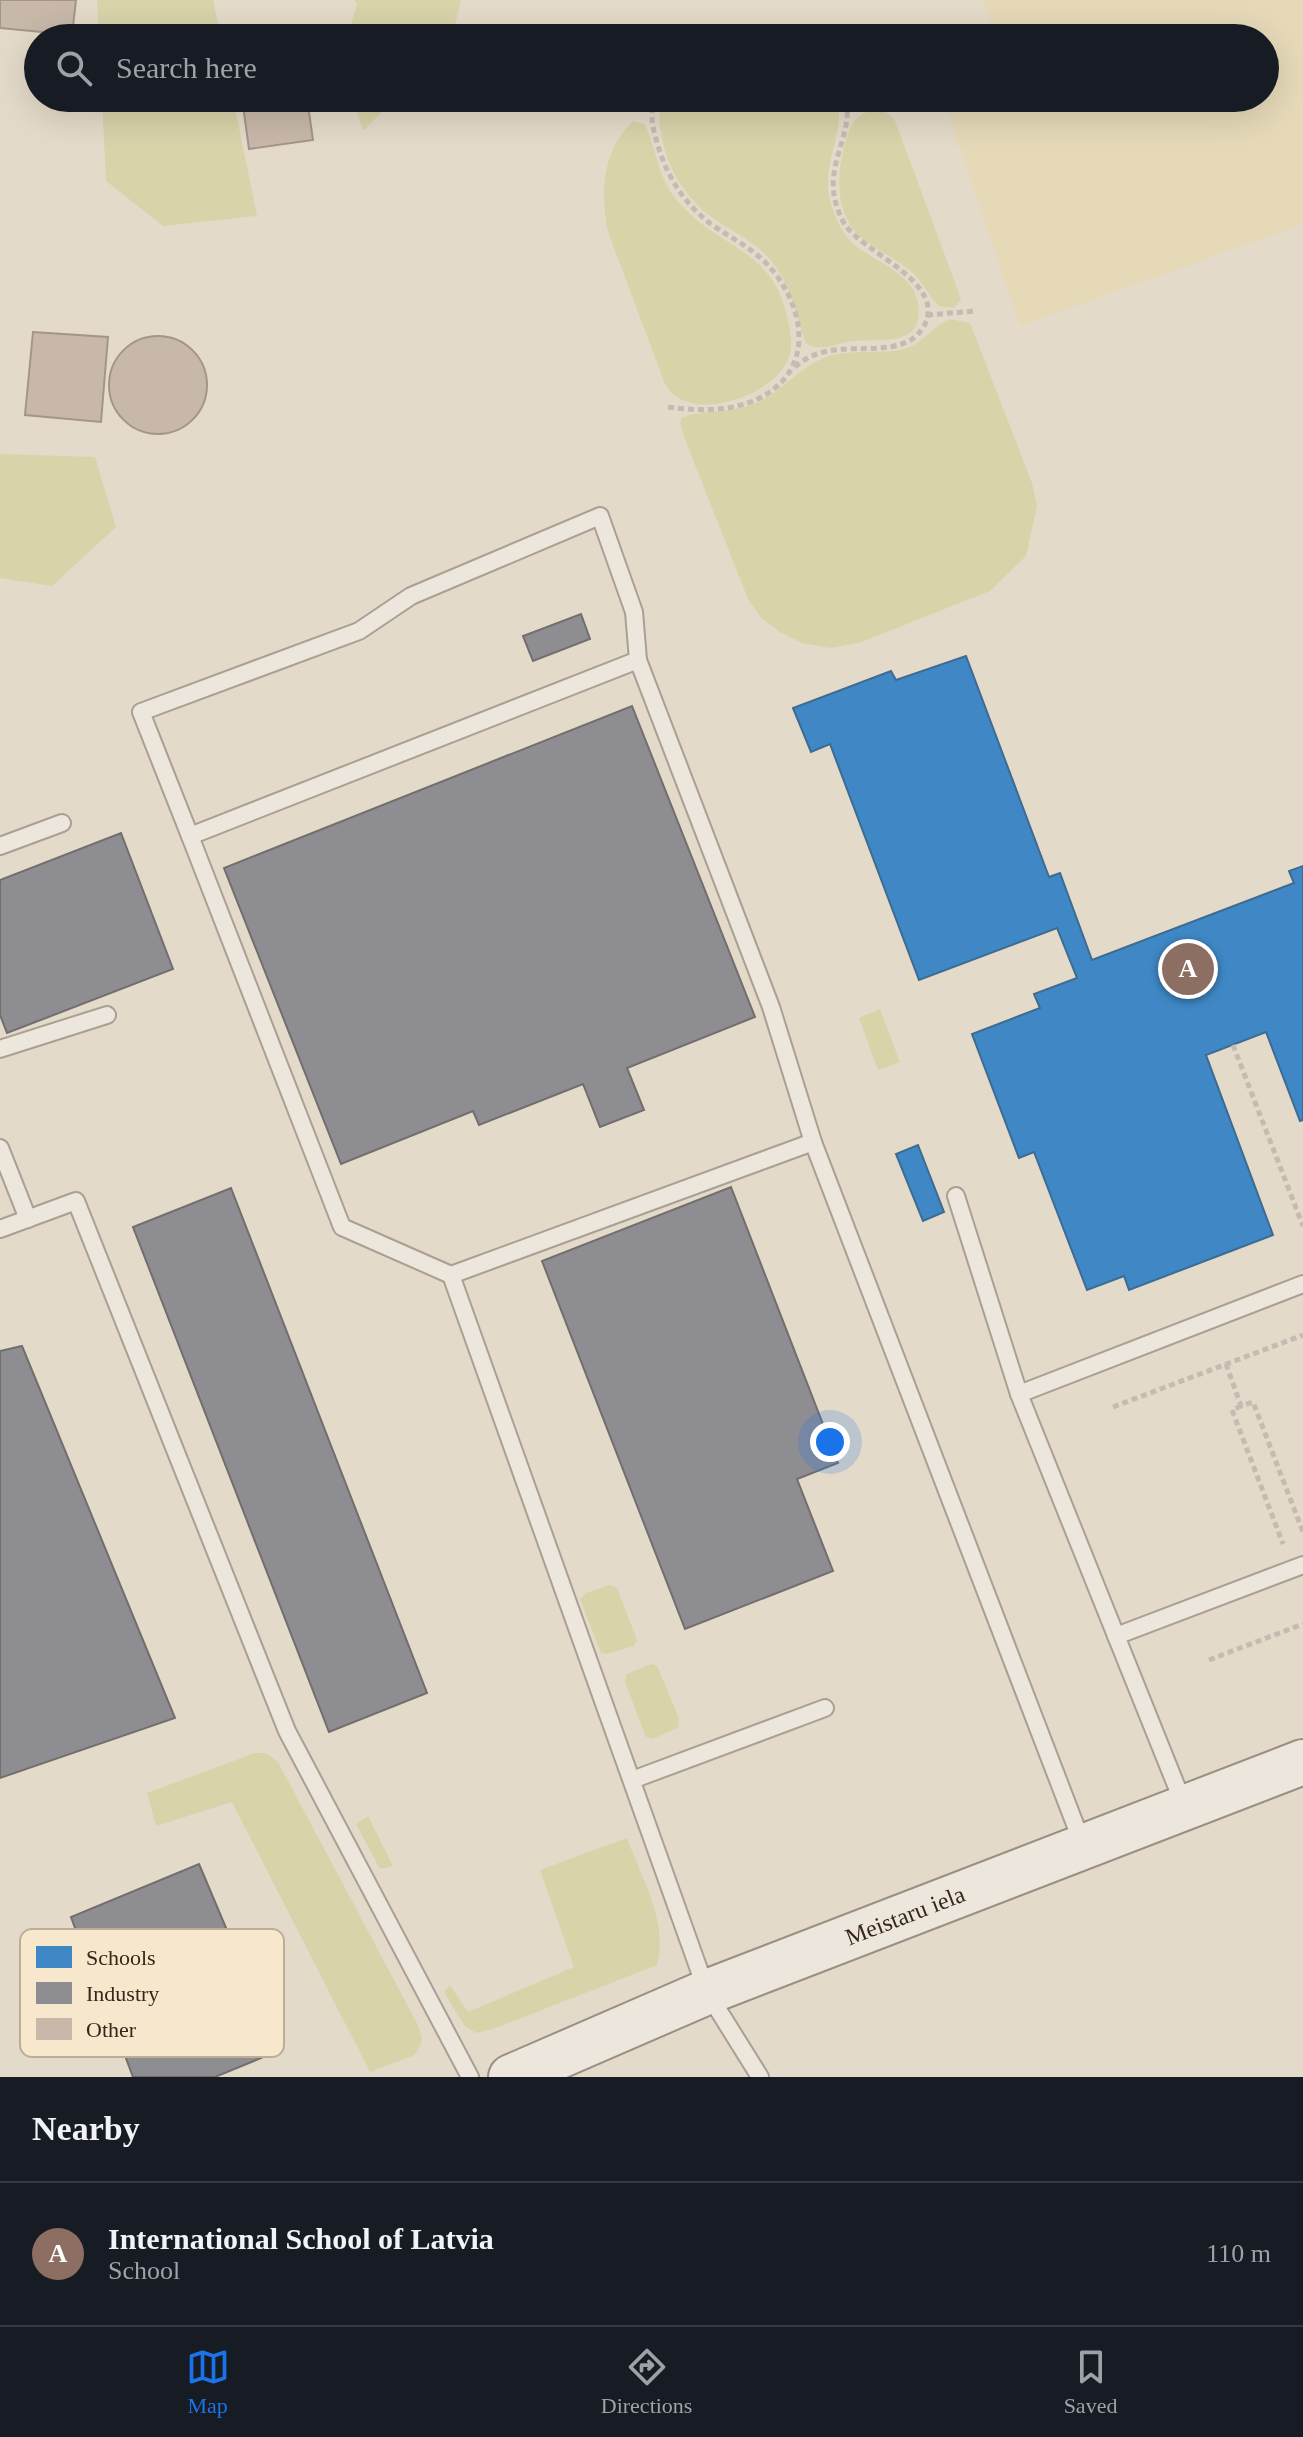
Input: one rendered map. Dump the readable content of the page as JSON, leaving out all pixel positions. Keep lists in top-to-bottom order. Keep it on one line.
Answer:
{"streets":{"street":["Meistaru iela"]},"legend":["Schools","Industry","Other"],"page":{"search":"Search here","pins":"A","heading":"Nearby","list":[{"mark":"A","name":"International School of Latvia","note":"School","value":"110 m"}],"nav":["Map","Directions","Saved"]}}
